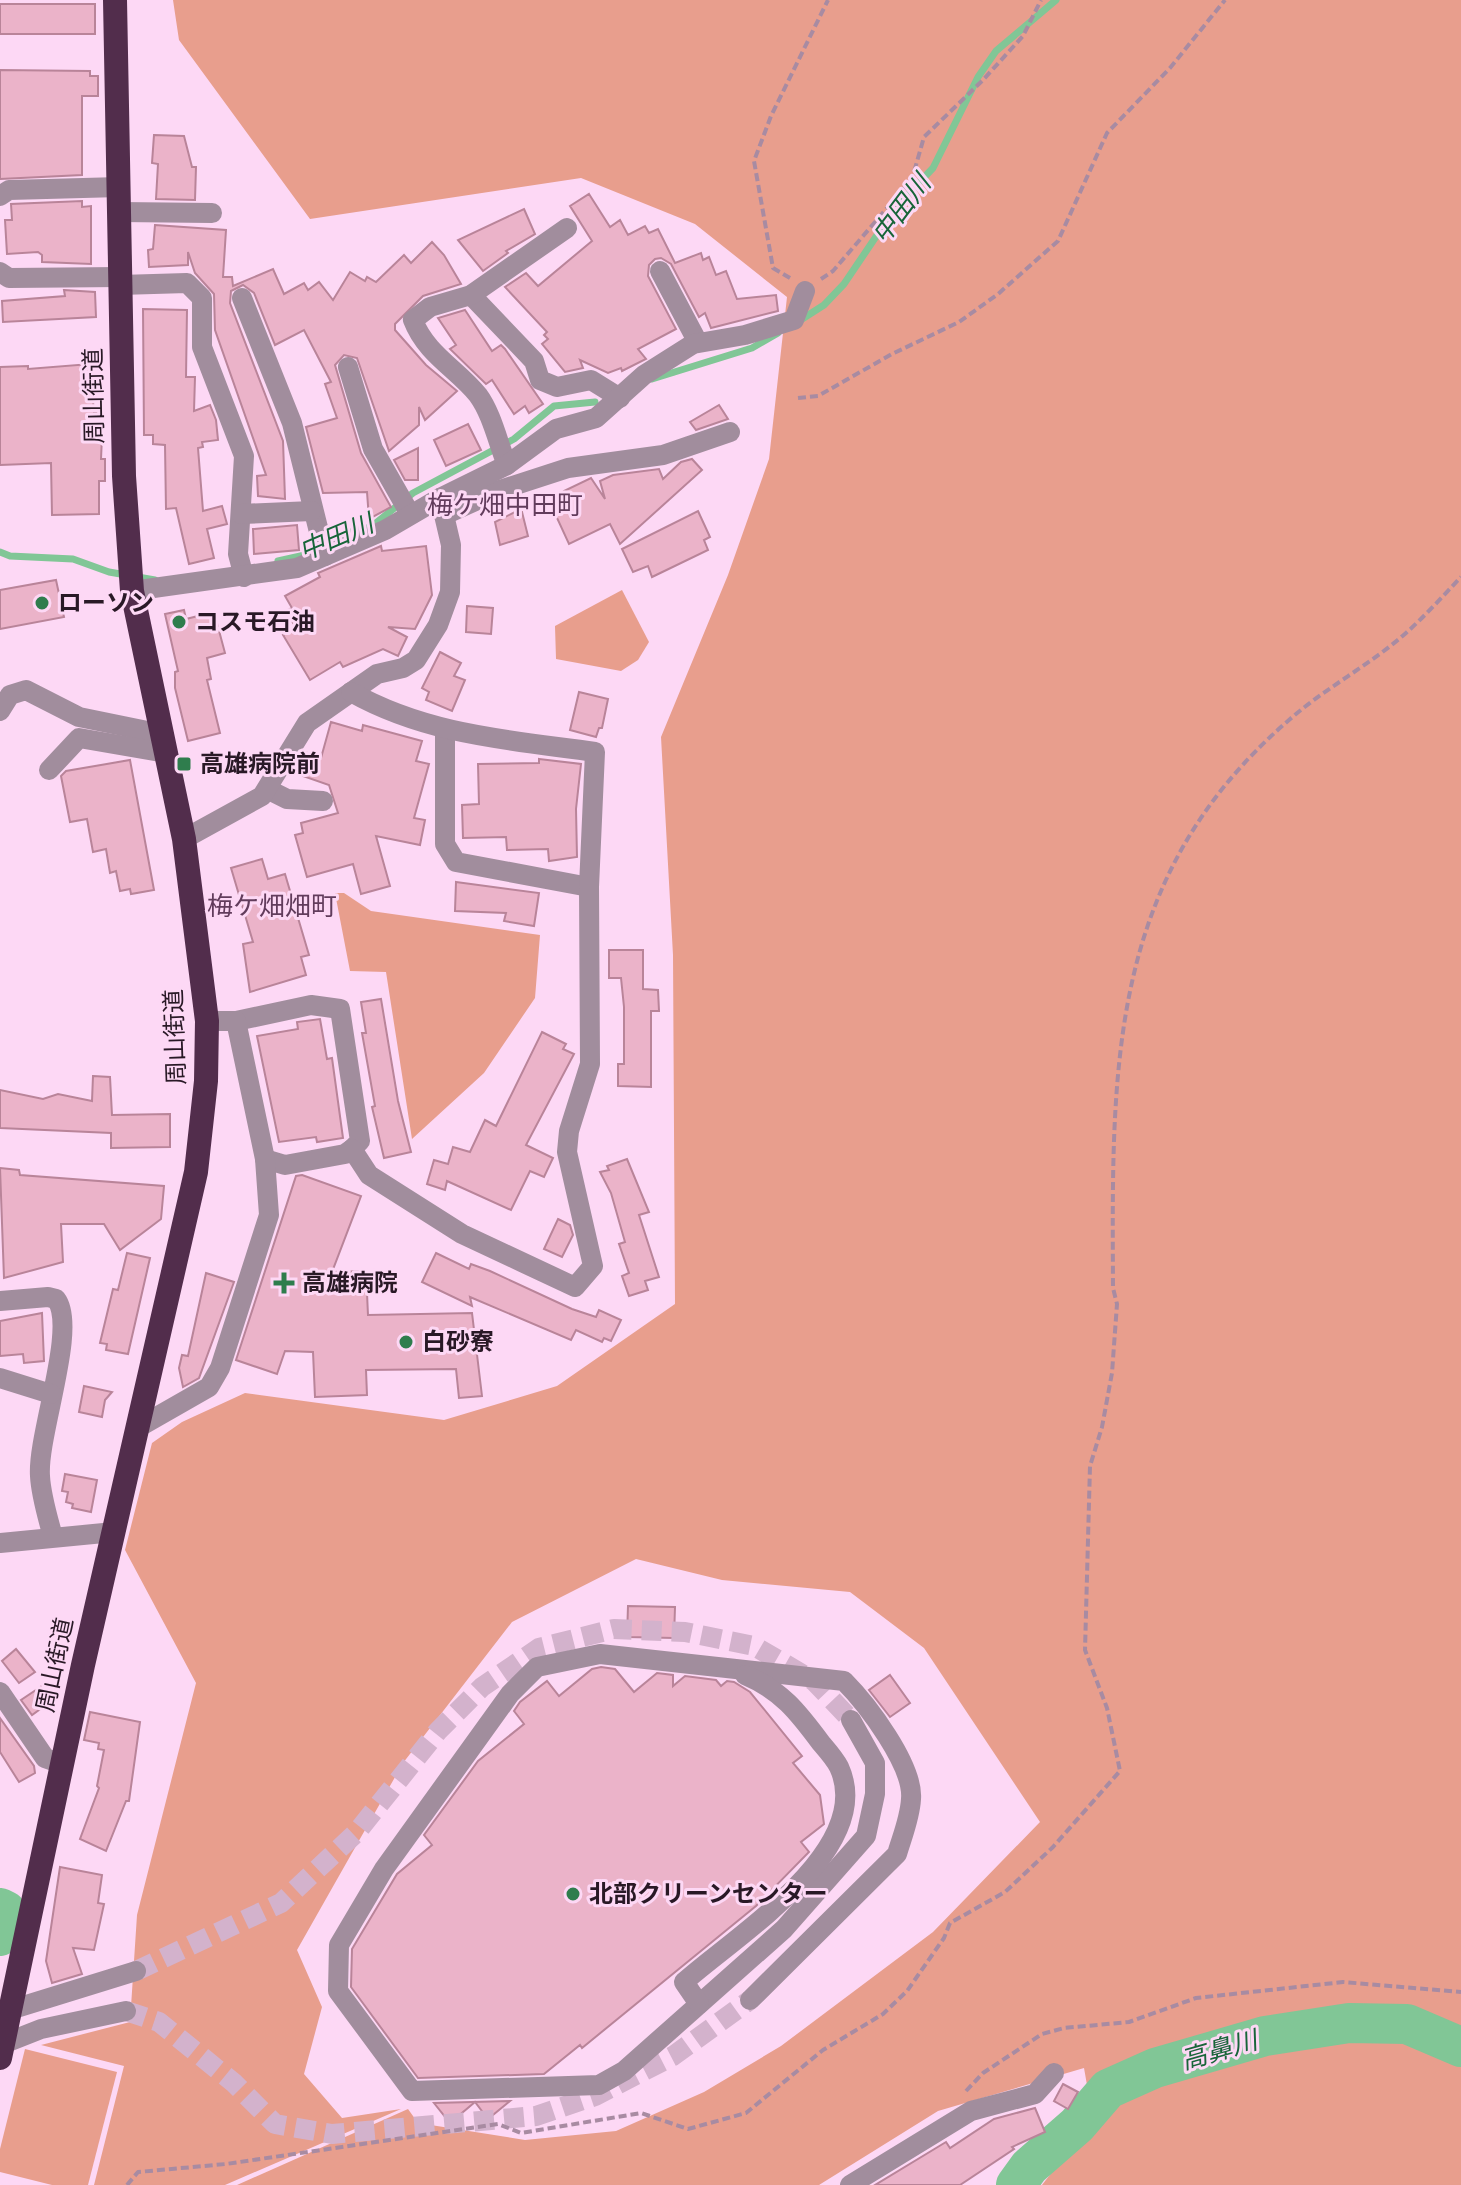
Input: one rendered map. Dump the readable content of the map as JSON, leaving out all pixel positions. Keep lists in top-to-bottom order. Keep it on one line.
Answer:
{"streets":{"highway":["周山街道"]},"districts":["梅ケ畑中田町","梅ケ畑畑町"],"water":["中田川","高鼻川"],"places":{"other":["ローソン","コスモ石油","白砂寮","北部クリーンセンター"],"transit":["高雄病院前"],"health":["高雄病院"]}}
